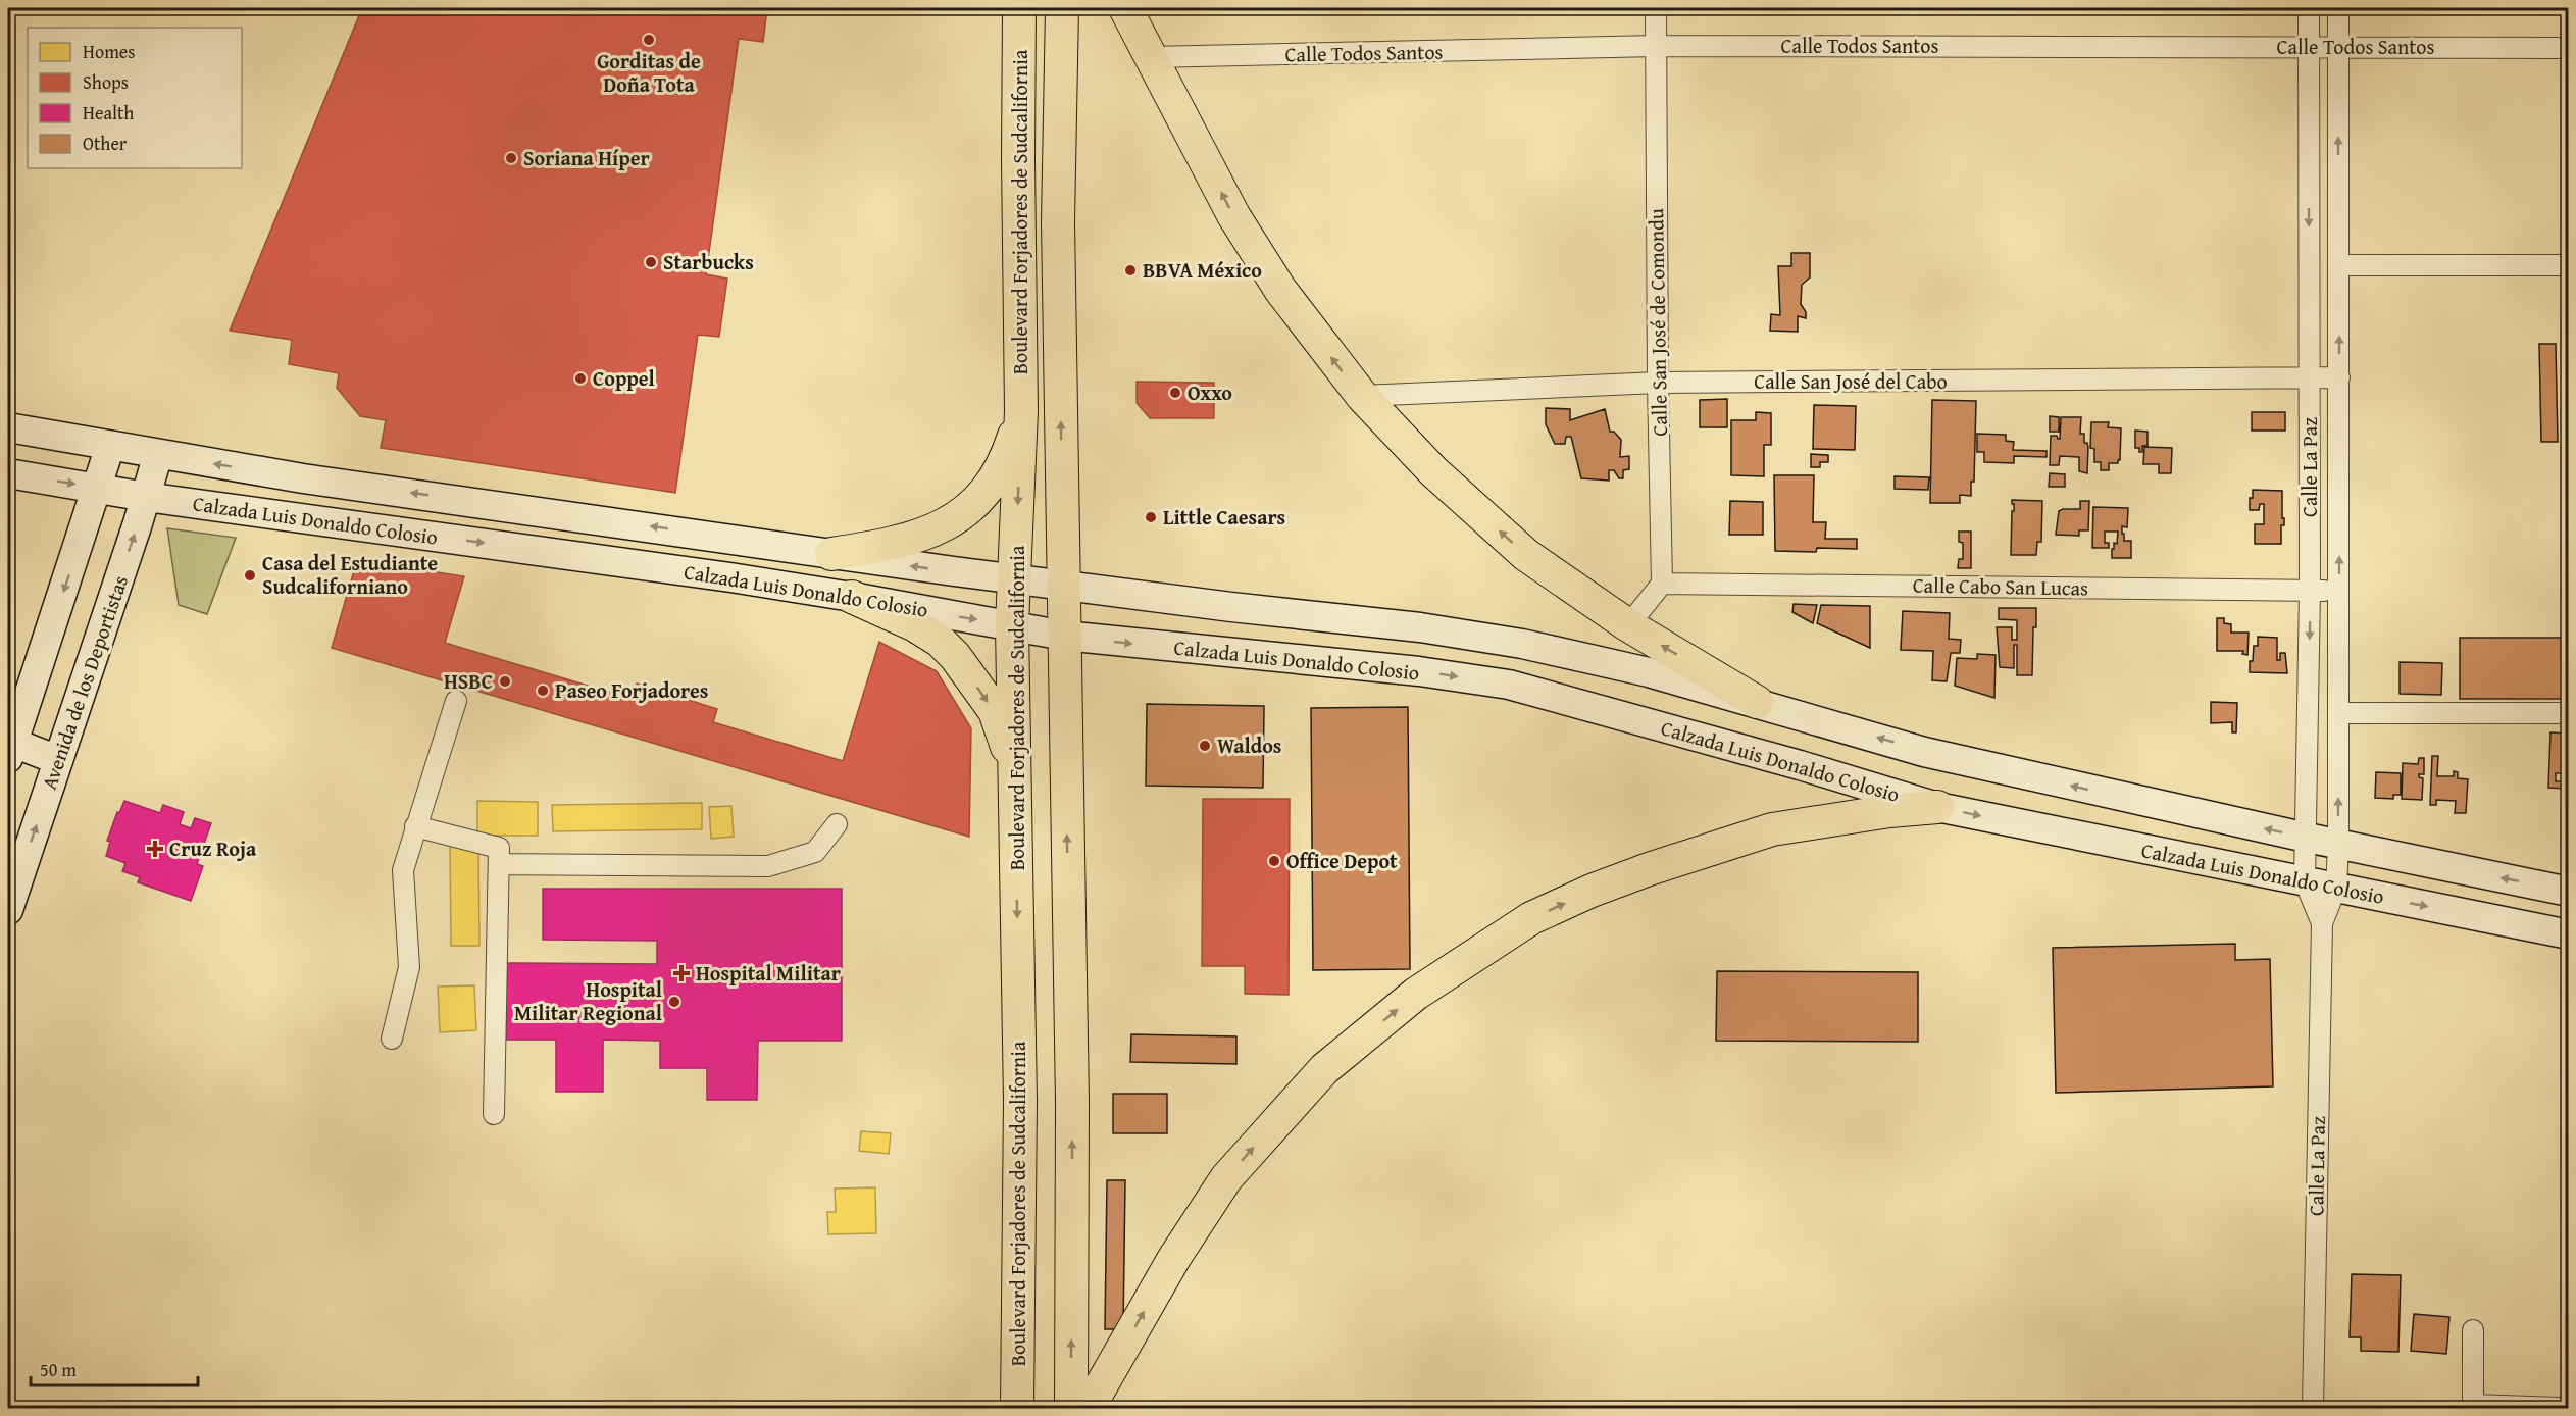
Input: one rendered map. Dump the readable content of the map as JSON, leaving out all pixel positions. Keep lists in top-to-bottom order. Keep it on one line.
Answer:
{"streets":{"main road":["Boulevard Forjadores de Sudcalifornia","Calzada Luis Donaldo Colosio","Avenida de los Deportistas"],"street":["Calle Todos Santos","Calle San José de Comondu","Calle San José del Cabo","Calle La Paz","Calle Cabo San Lucas"]},"crossings":[["Calle Todos Santos","Calle San José de Comondu"],["Calle Todos Santos","Calle La Paz"],["Boulevard Forjadores de Sudcalifornia","Calzada Luis Donaldo Colosio"],["Calle San José de Comondu","Calle San José del Cabo"],["Calle San José de Comondu","Calle Cabo San Lucas"],["Calle San José del Cabo","Calle La Paz"],["Calle La Paz","Calzada Luis Donaldo Colosio"],["Calle La Paz","Calle Cabo San Lucas"],["Calzada Luis Donaldo Colosio","Avenida de los Deportistas"]],"places":{"other":["Gorditas de Doña Tota","Soriana Híper","Starbucks","BBVA México","Coppel","Oxxo","Little Caesars","Casa del Estudiante Sudcaliforniano","HSBC","Paseo Forjadores","Waldos","Office Depot","Hospital Militar Regional"],"health":["Cruz Roja","Hospital Militar"]},"legend":["Homes","Shops","Health","Other"],"scale_bar":"50 m"}
